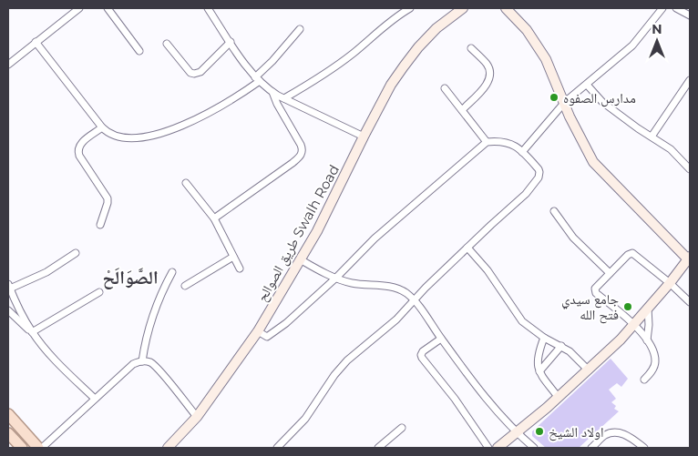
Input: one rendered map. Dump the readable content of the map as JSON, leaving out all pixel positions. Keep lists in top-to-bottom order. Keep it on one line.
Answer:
{"streets":{"street":["طريق الصوالح Swalh Road"]},"districts":["الصَّوَالَحْ"],"places":["مدارس الصفوه","جامع سيدي فتح الله","اولاد الشيخ"],"north":"top"}
